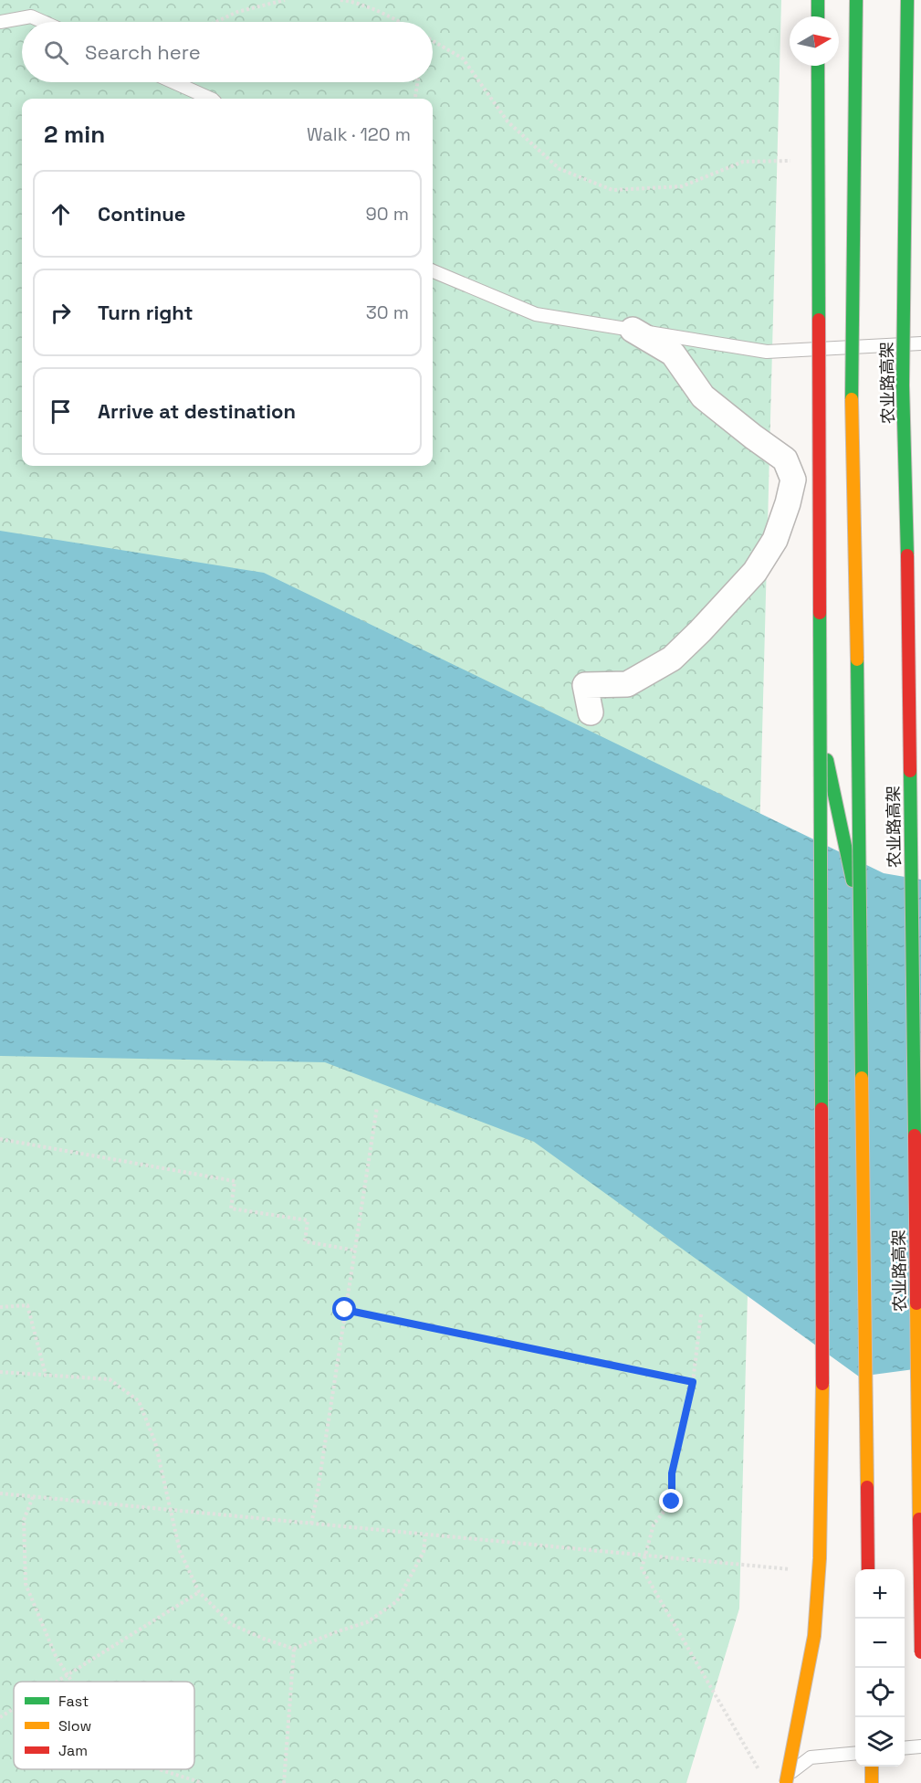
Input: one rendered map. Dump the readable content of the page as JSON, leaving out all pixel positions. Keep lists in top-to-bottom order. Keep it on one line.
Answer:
{"streets":{"highway":["农业路高架"]},"legend":["Fast","Slow","Jam"],"north":"right","page":{"search":"Search here","heading":["2 min","Walk · 120 m"],"list":[["Continue","90 m"],["Turn right","30 m"],"Arrive at destination"],"map_buttons":["+","−"]}}
